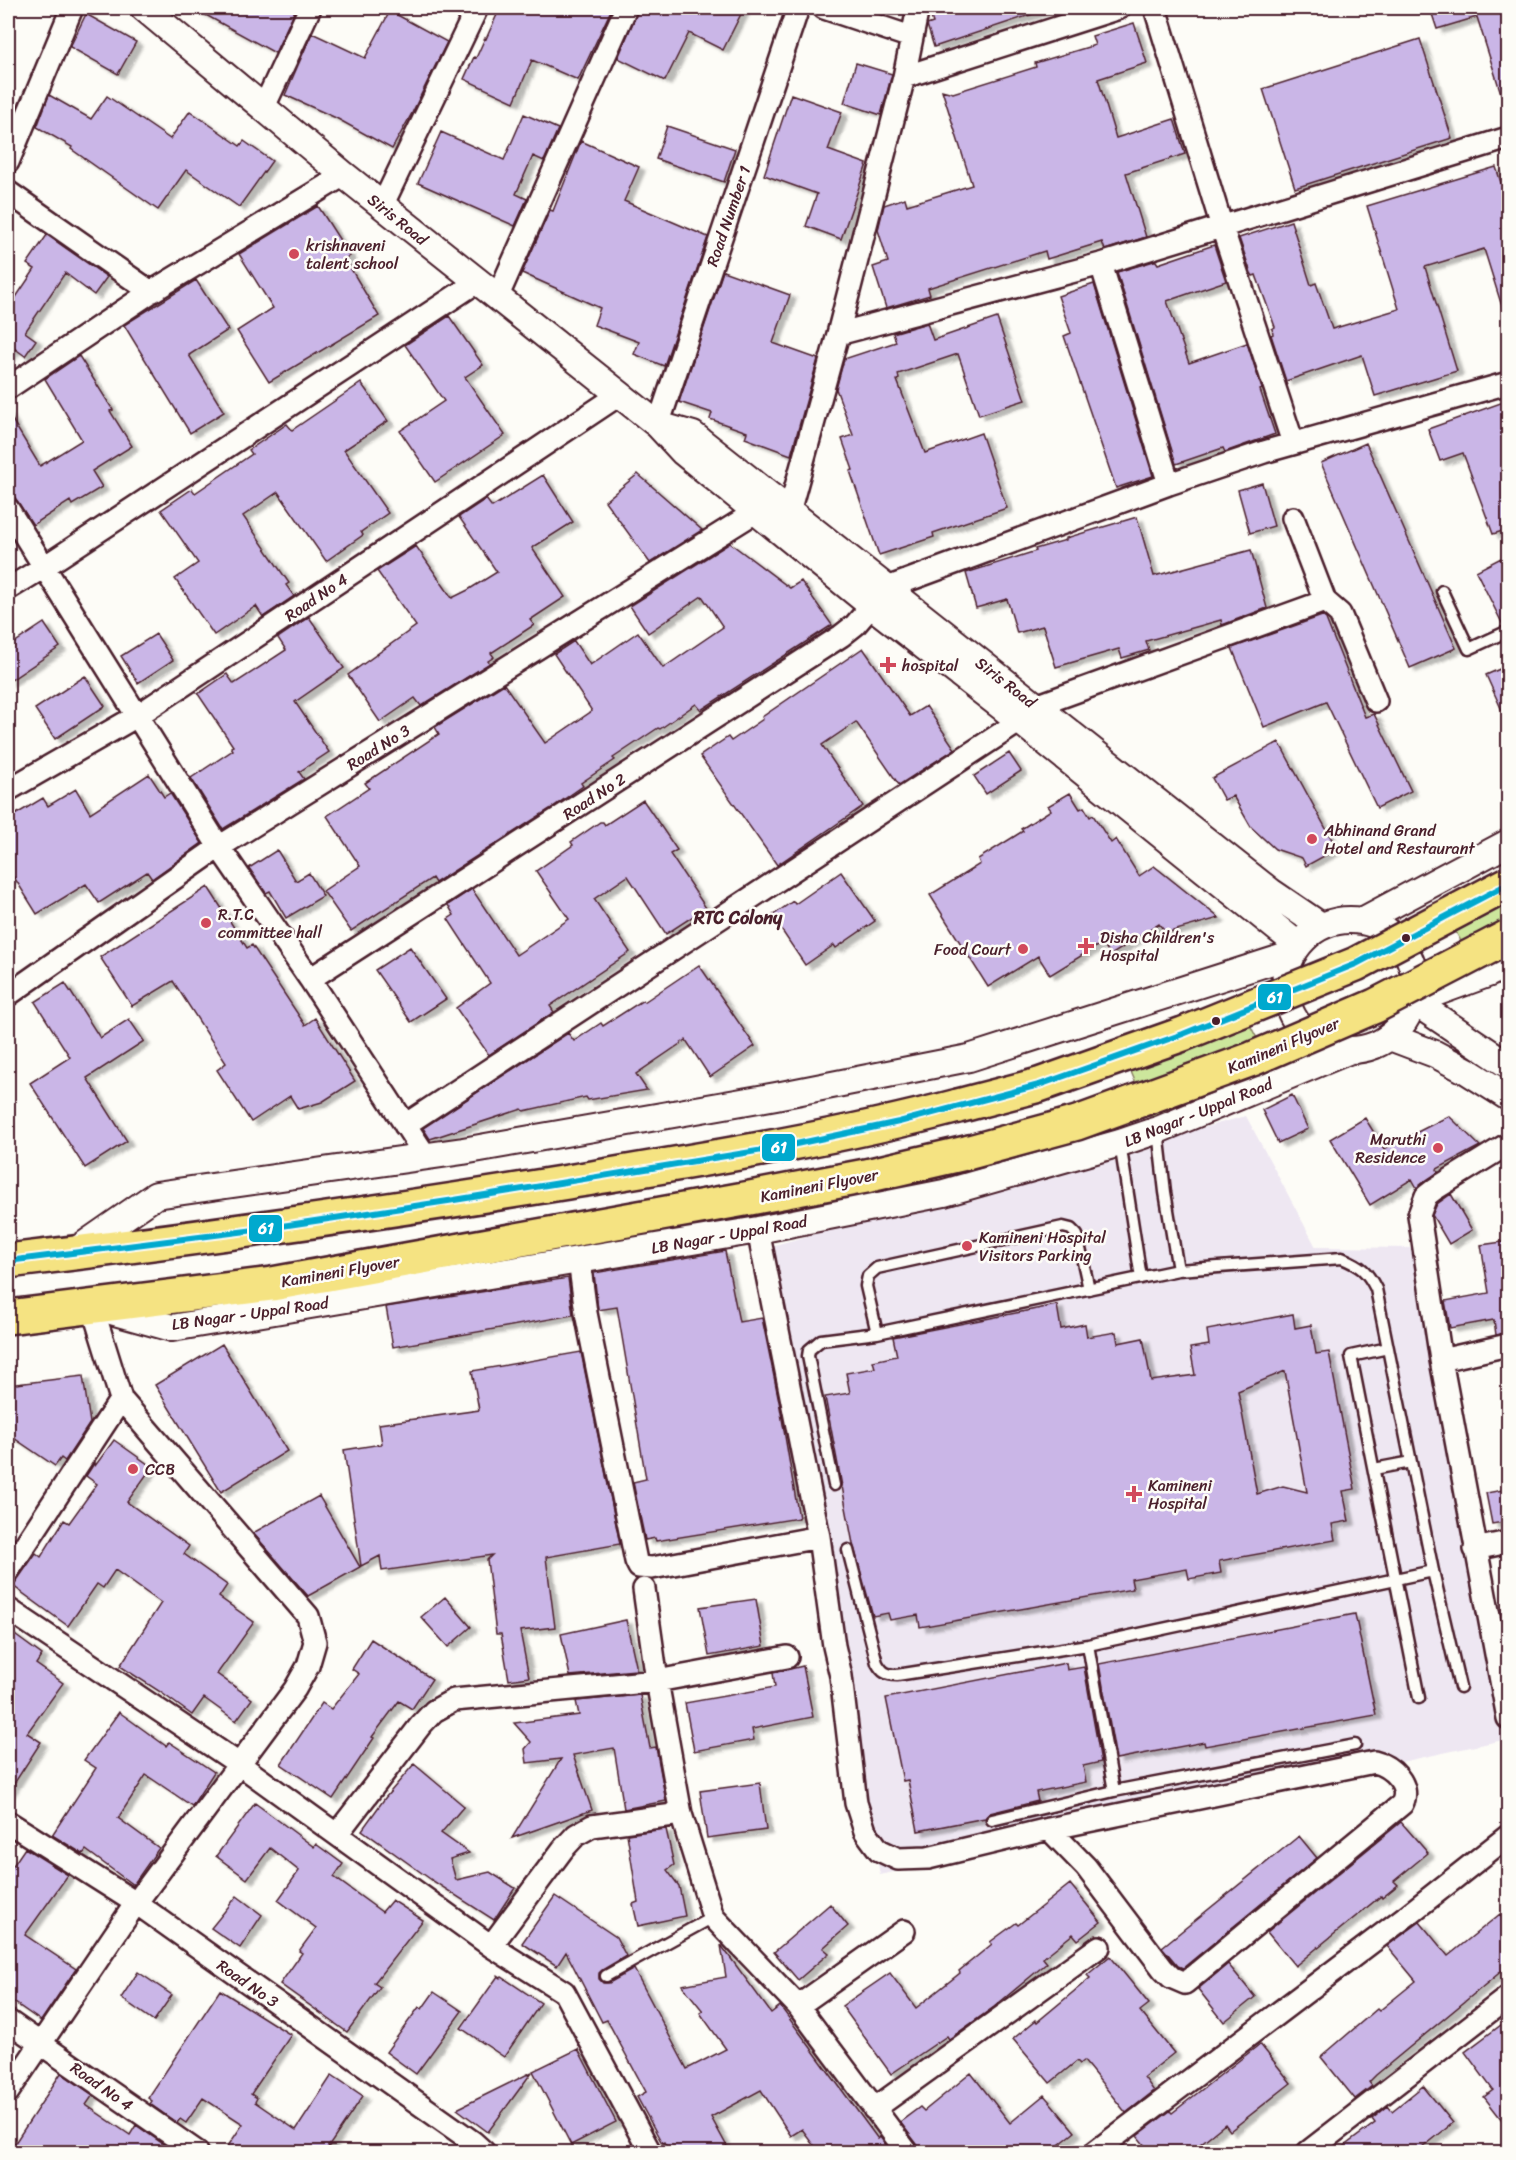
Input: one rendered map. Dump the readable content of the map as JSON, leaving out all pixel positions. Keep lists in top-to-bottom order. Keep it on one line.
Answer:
{"streets":{"highway":["Kamineni Flyover"],"street":["Road Number 1","Siris Road","Road No 4","Road No 3","Road No 2","LB Nagar - Uppal Road"]},"crossings":[["Road Number 1","Siris Road"],["Siris Road","Road No 4"],["Siris Road","Road No 3"],["Siris Road","Road No 2"],["Siris Road","LB Nagar - Uppal Road"],["Kamineni Flyover","LB Nagar - Uppal Road"]],"districts":["RTC Colony"],"places":{"other":["krishnaveni talent school","Abhinand Grand Hotel and Restaurant","R.T.C committee hall","Food Court","Maruthi Residence","Kamineni Hospital Visitors Parking","CCB"],"health":["hospital","Disha Children's Hospital","Kamineni Hospital"]},"lines":["transit line 61"]}
